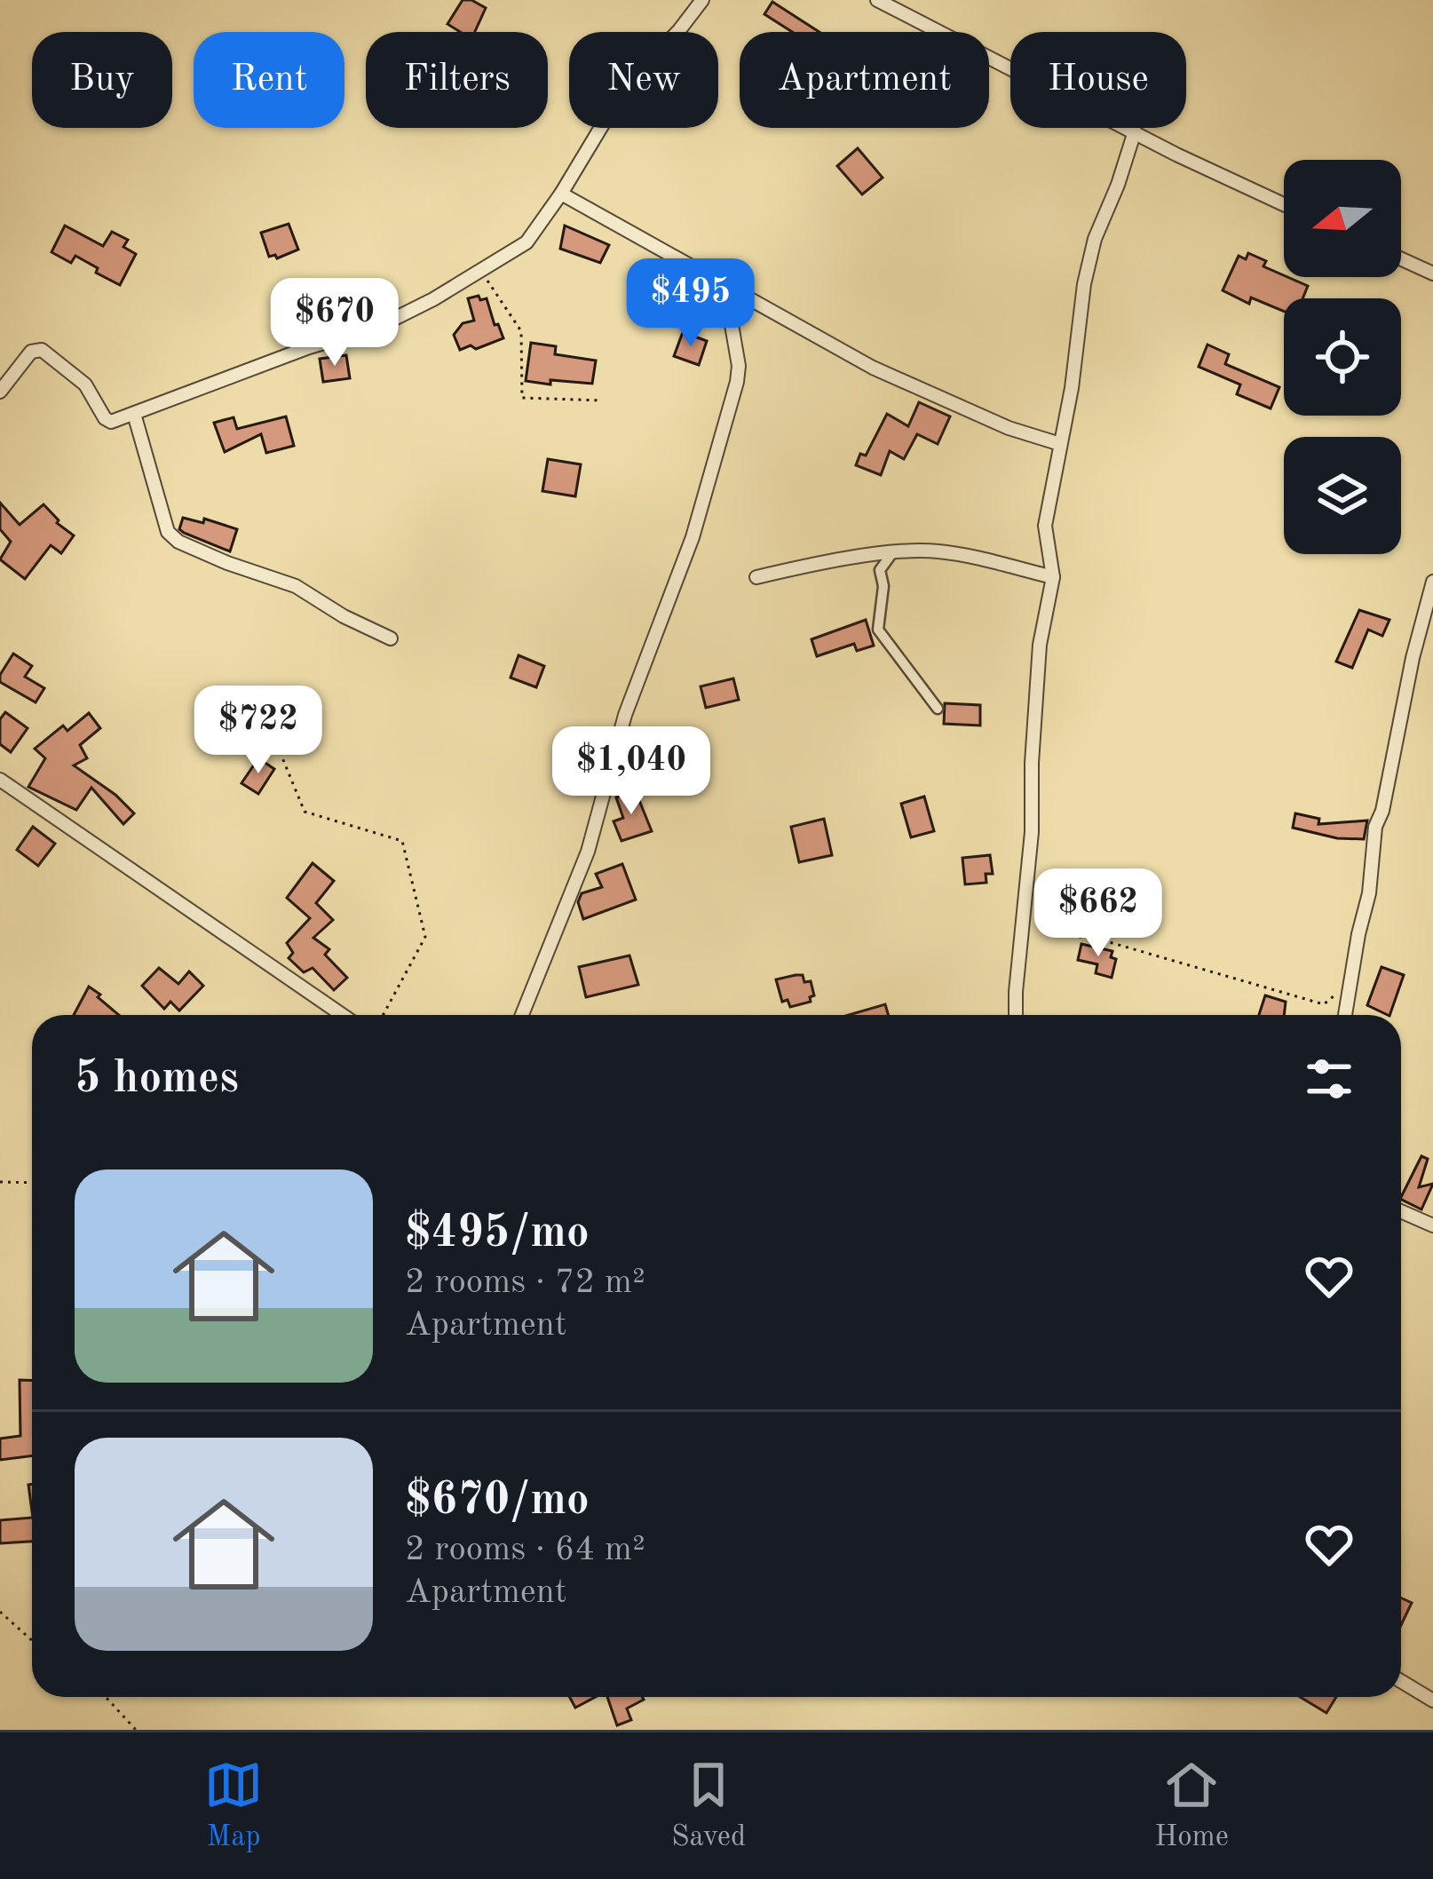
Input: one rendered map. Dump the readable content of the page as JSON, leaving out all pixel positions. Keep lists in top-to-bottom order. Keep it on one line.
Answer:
{"north":"left","page":{"chip":["Buy","Rent","Filters","New","Apartment","House"],"price":["$495","$670","$722","$1,040","$662"],"heading":"5 homes","list":[{"name":"$495/mo","note":"2 rooms · 72 m² · Apartment"},{"name":"$670/mo","note":"2 rooms · 64 m² · Apartment"}],"tabs":["Map","Saved","Home"]}}
